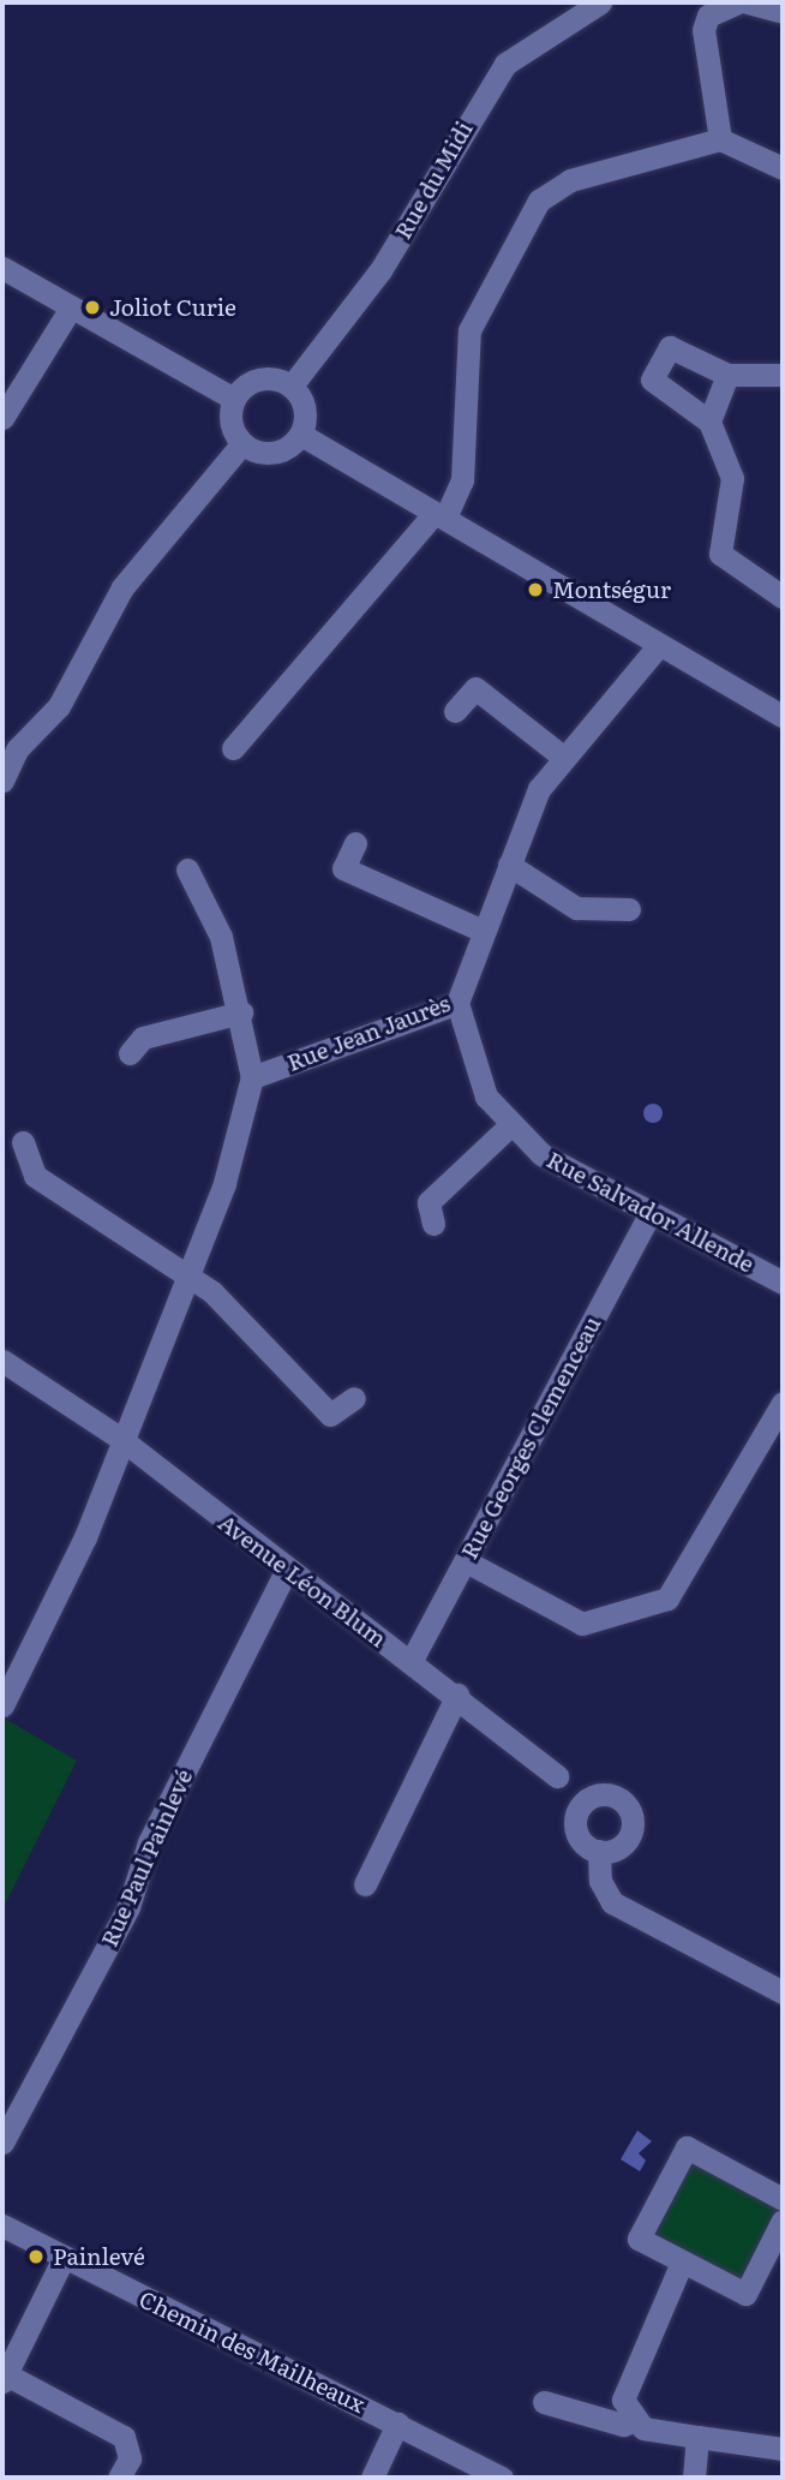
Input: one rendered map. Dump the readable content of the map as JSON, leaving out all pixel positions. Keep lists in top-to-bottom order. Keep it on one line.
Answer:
{"streets":{"street":["Rue du Midi","Rue Jean Jaurès","Rue Salvador Allende","Rue Georges Clemenceau","Avenue Léon Blum","Rue Paul Painlevé","Chemin des Mailheaux"]},"crossings":[["Rue Jean Jaurès","Rue Salvador Allende"],["Rue Salvador Allende","Rue Georges Clemenceau"],["Rue Georges Clemenceau","Avenue Léon Blum"],["Avenue Léon Blum","Rue Paul Painlevé"]],"places":["Joliot Curie","Montségur","Painlevé"]}
